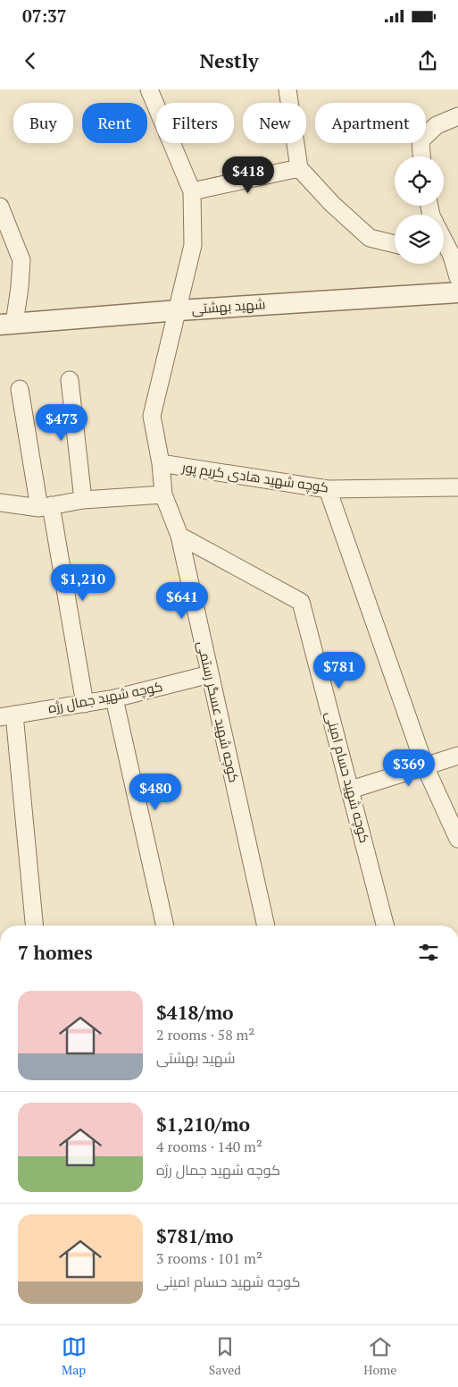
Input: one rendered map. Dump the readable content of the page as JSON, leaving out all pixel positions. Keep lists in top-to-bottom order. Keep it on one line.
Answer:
{"streets":{"street":["شهید بهشتی","کوچه شهید هادی کریم پور","کوچه شهید جمال رژه","کوچه شهید عسگر رستمی","کوچه شهید حسام امینی"]},"crossings":[["شهید بهشتی","کوچه شهید عسگر رستمی"],["کوچه شهید هادی کریم پور","کوچه شهید عسگر رستمی"],["کوچه شهید جمال رژه","کوچه شهید عسگر رستمی"],["کوچه شهید عسگر رستمی","کوچه شهید حسام امینی"]],"page":{"status":"07:37","header":"Nestly","chip":["Buy","Rent","Filters","New","Apartment"],"price":["$418","$473","$1,210","$641","$781","$369","$480"],"heading":"7 homes","list":[{"name":"$418/mo","note":"2 rooms · 58 m² · شهید بهشتی"},{"name":"$1,210/mo","note":"4 rooms · 140 m² · کوچه شهید جمال رژه"},{"name":"$781/mo","note":"3 rooms · 101 m² · کوچه شهید حسام امینی"}],"tabs":["Map","Saved","Home"]}}
